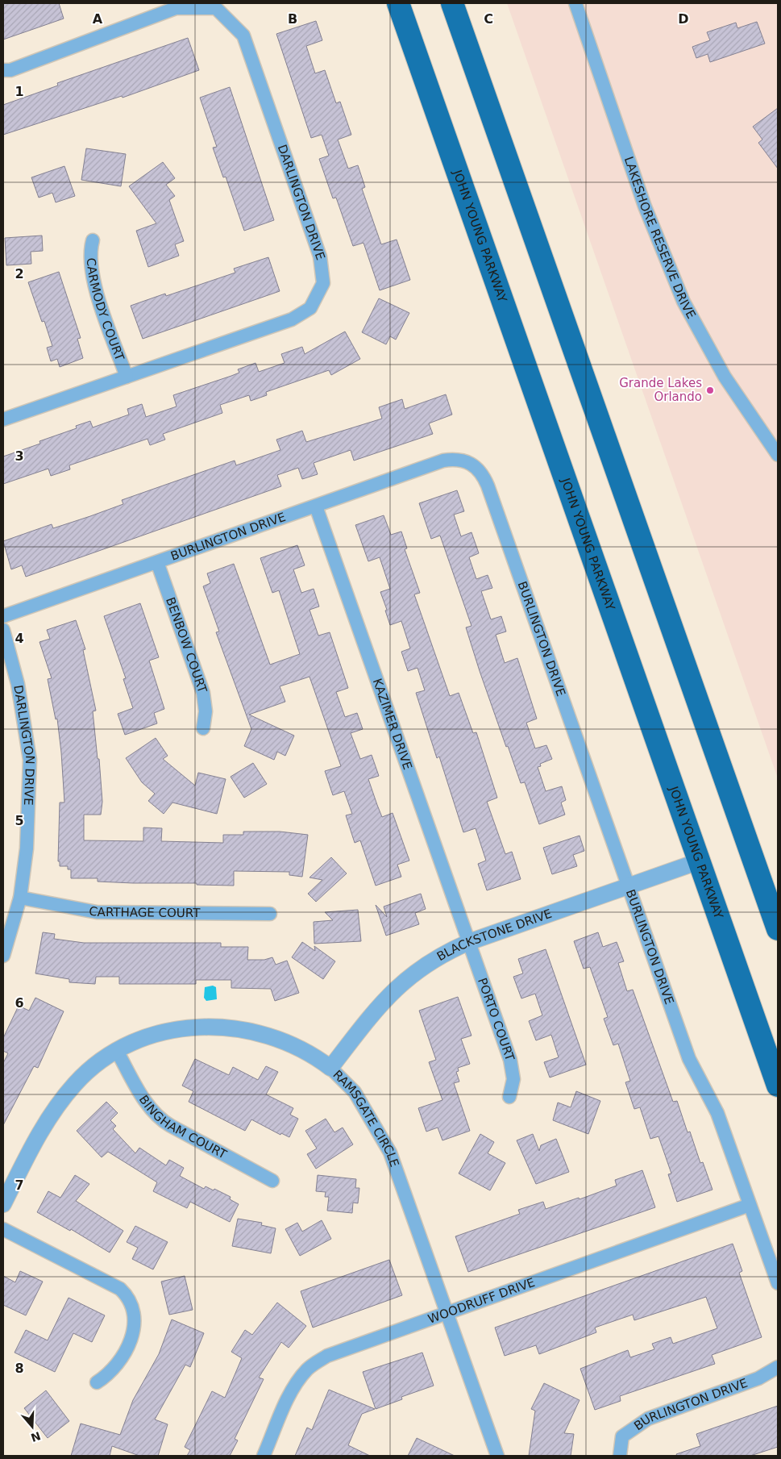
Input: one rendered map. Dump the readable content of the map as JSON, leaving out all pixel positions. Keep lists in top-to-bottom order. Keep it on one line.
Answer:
{"streets":{"highway":["JOHN YOUNG PARKWAY"],"street":["DARLINGTON DRIVE","LAKESHORE RESERVE DRIVE","CARMODY COURT","BURLINGTON DRIVE","BENBOW COURT","KAZIMER DRIVE","CARTHAGE COURT","BLACKSTONE DRIVE","PORTO COURT","RAMSGATE CIRCLE","BINGHAM COURT","WOODRUFF DRIVE"]},"crossings":[["DARLINGTON DRIVE","CARMODY COURT"],["DARLINGTON DRIVE","CARTHAGE COURT"],["JOHN YOUNG PARKWAY","BLACKSTONE DRIVE"],["BURLINGTON DRIVE","BENBOW COURT"],["BURLINGTON DRIVE","KAZIMER DRIVE"],["BURLINGTON DRIVE","BLACKSTONE DRIVE"],["BURLINGTON DRIVE","WOODRUFF DRIVE"],["KAZIMER DRIVE","BLACKSTONE DRIVE"],["KAZIMER DRIVE","PORTO COURT"],["BLACKSTONE DRIVE","PORTO COURT"],["BLACKSTONE DRIVE","RAMSGATE CIRCLE"],["RAMSGATE CIRCLE","BINGHAM COURT"],["RAMSGATE CIRCLE","WOODRUFF DRIVE"]],"places":["Grande Lakes Orlando"],"north":"bottom","grid":{"columns":["A","B","C","D"],"rows":["1","2","3","4","5","6","7","8"]}}
